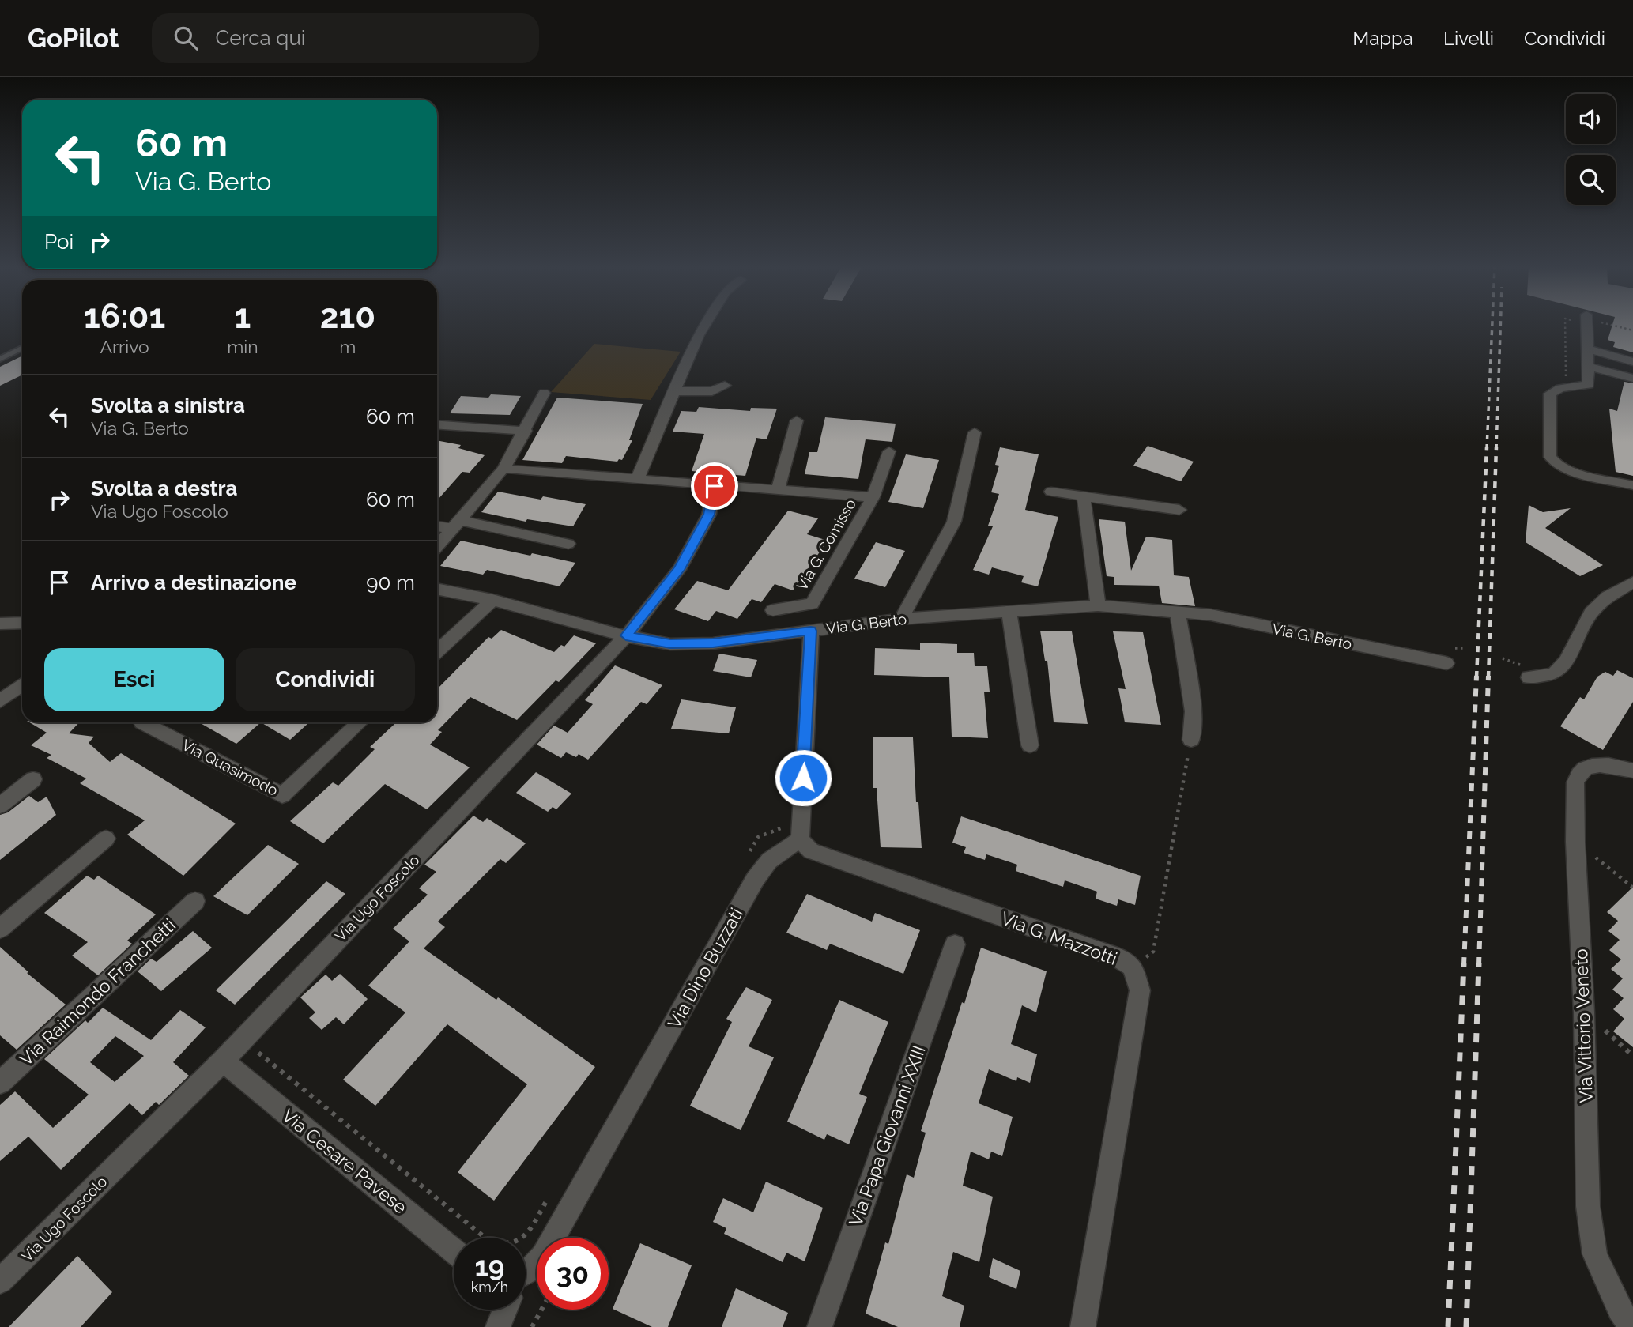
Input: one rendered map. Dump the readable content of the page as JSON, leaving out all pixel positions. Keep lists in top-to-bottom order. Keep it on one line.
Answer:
{"streets":{"street":["Via G. Comisso","Via G. Berto","Via Quasimodo","Via Ugo Foscolo","Via G. Mazzotti","Via Dino Buzzati","Via Raimondo Franchetti","Via Vittorio Veneto","Via Papa Giovanni XXIII","Via Cesare Pavese"]},"crossings":[["Via G. Comisso","Via Ugo Foscolo"],["Via G. Berto","Via Ugo Foscolo"],["Via Ugo Foscolo","Via Cesare Pavese"],["Via G. Mazzotti","Via Dino Buzzati"]],"page":{"header":"GoPilot","search":"Cerca qui","nav":["Mappa","Livelli","Condividi"],"turn":["60 m","Via G. Berto"],"then":"Poi","eta":["16:01","Arrivo","1","min","210","m"],"list":[{"name":"Svolta a sinistra","note":"Via G. Berto","value":"60 m"},{"name":"Svolta a destra","note":"Via Ugo Foscolo","value":"60 m"},{"name":"Arrivo a destinazione","value":"90 m"}],"buttons":["Esci","Condividi"],"speed":"19 km/h","limit":"30"}}
